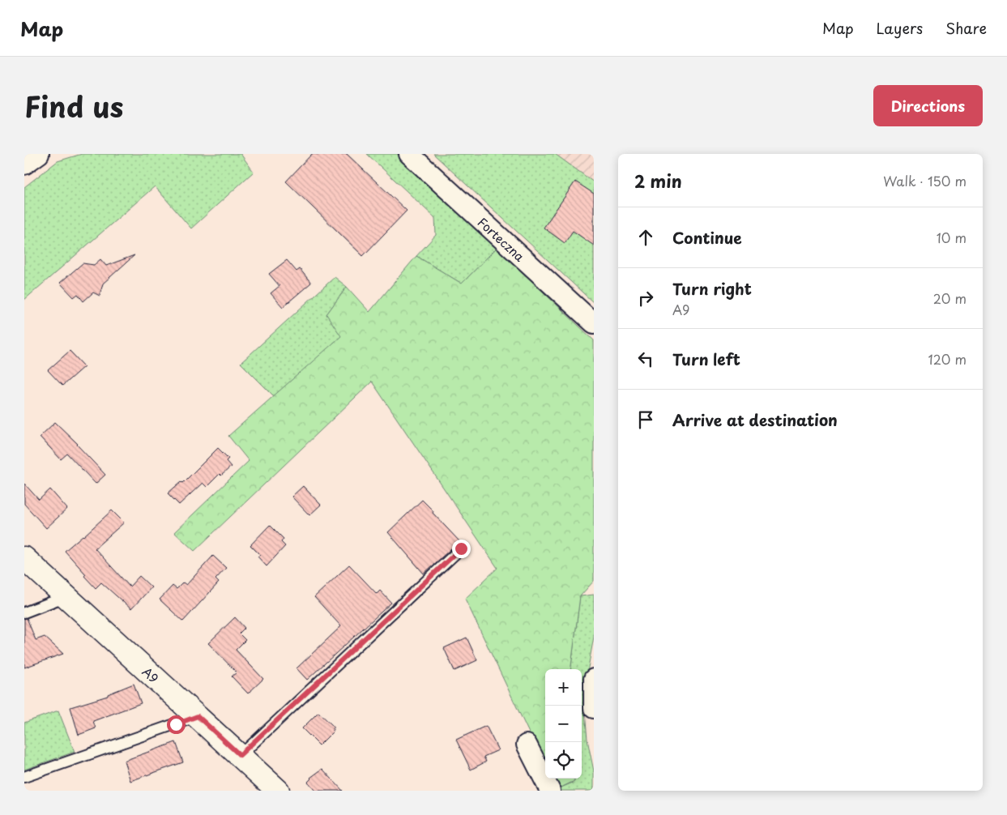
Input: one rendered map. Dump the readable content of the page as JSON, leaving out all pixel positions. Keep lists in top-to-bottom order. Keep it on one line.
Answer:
{"streets":{"street":["Forteczna","A9"]},"page":{"header":"Map","nav":["Map","Layers","Share"],"title":"Find us","buttons":"Directions","heading":["2 min","Walk · 150 m"],"list":[["Continue","10 m"],["Turn right","A9","20 m"],["Turn left","120 m"],"Arrive at destination"],"map_buttons":["+","−"]}}
